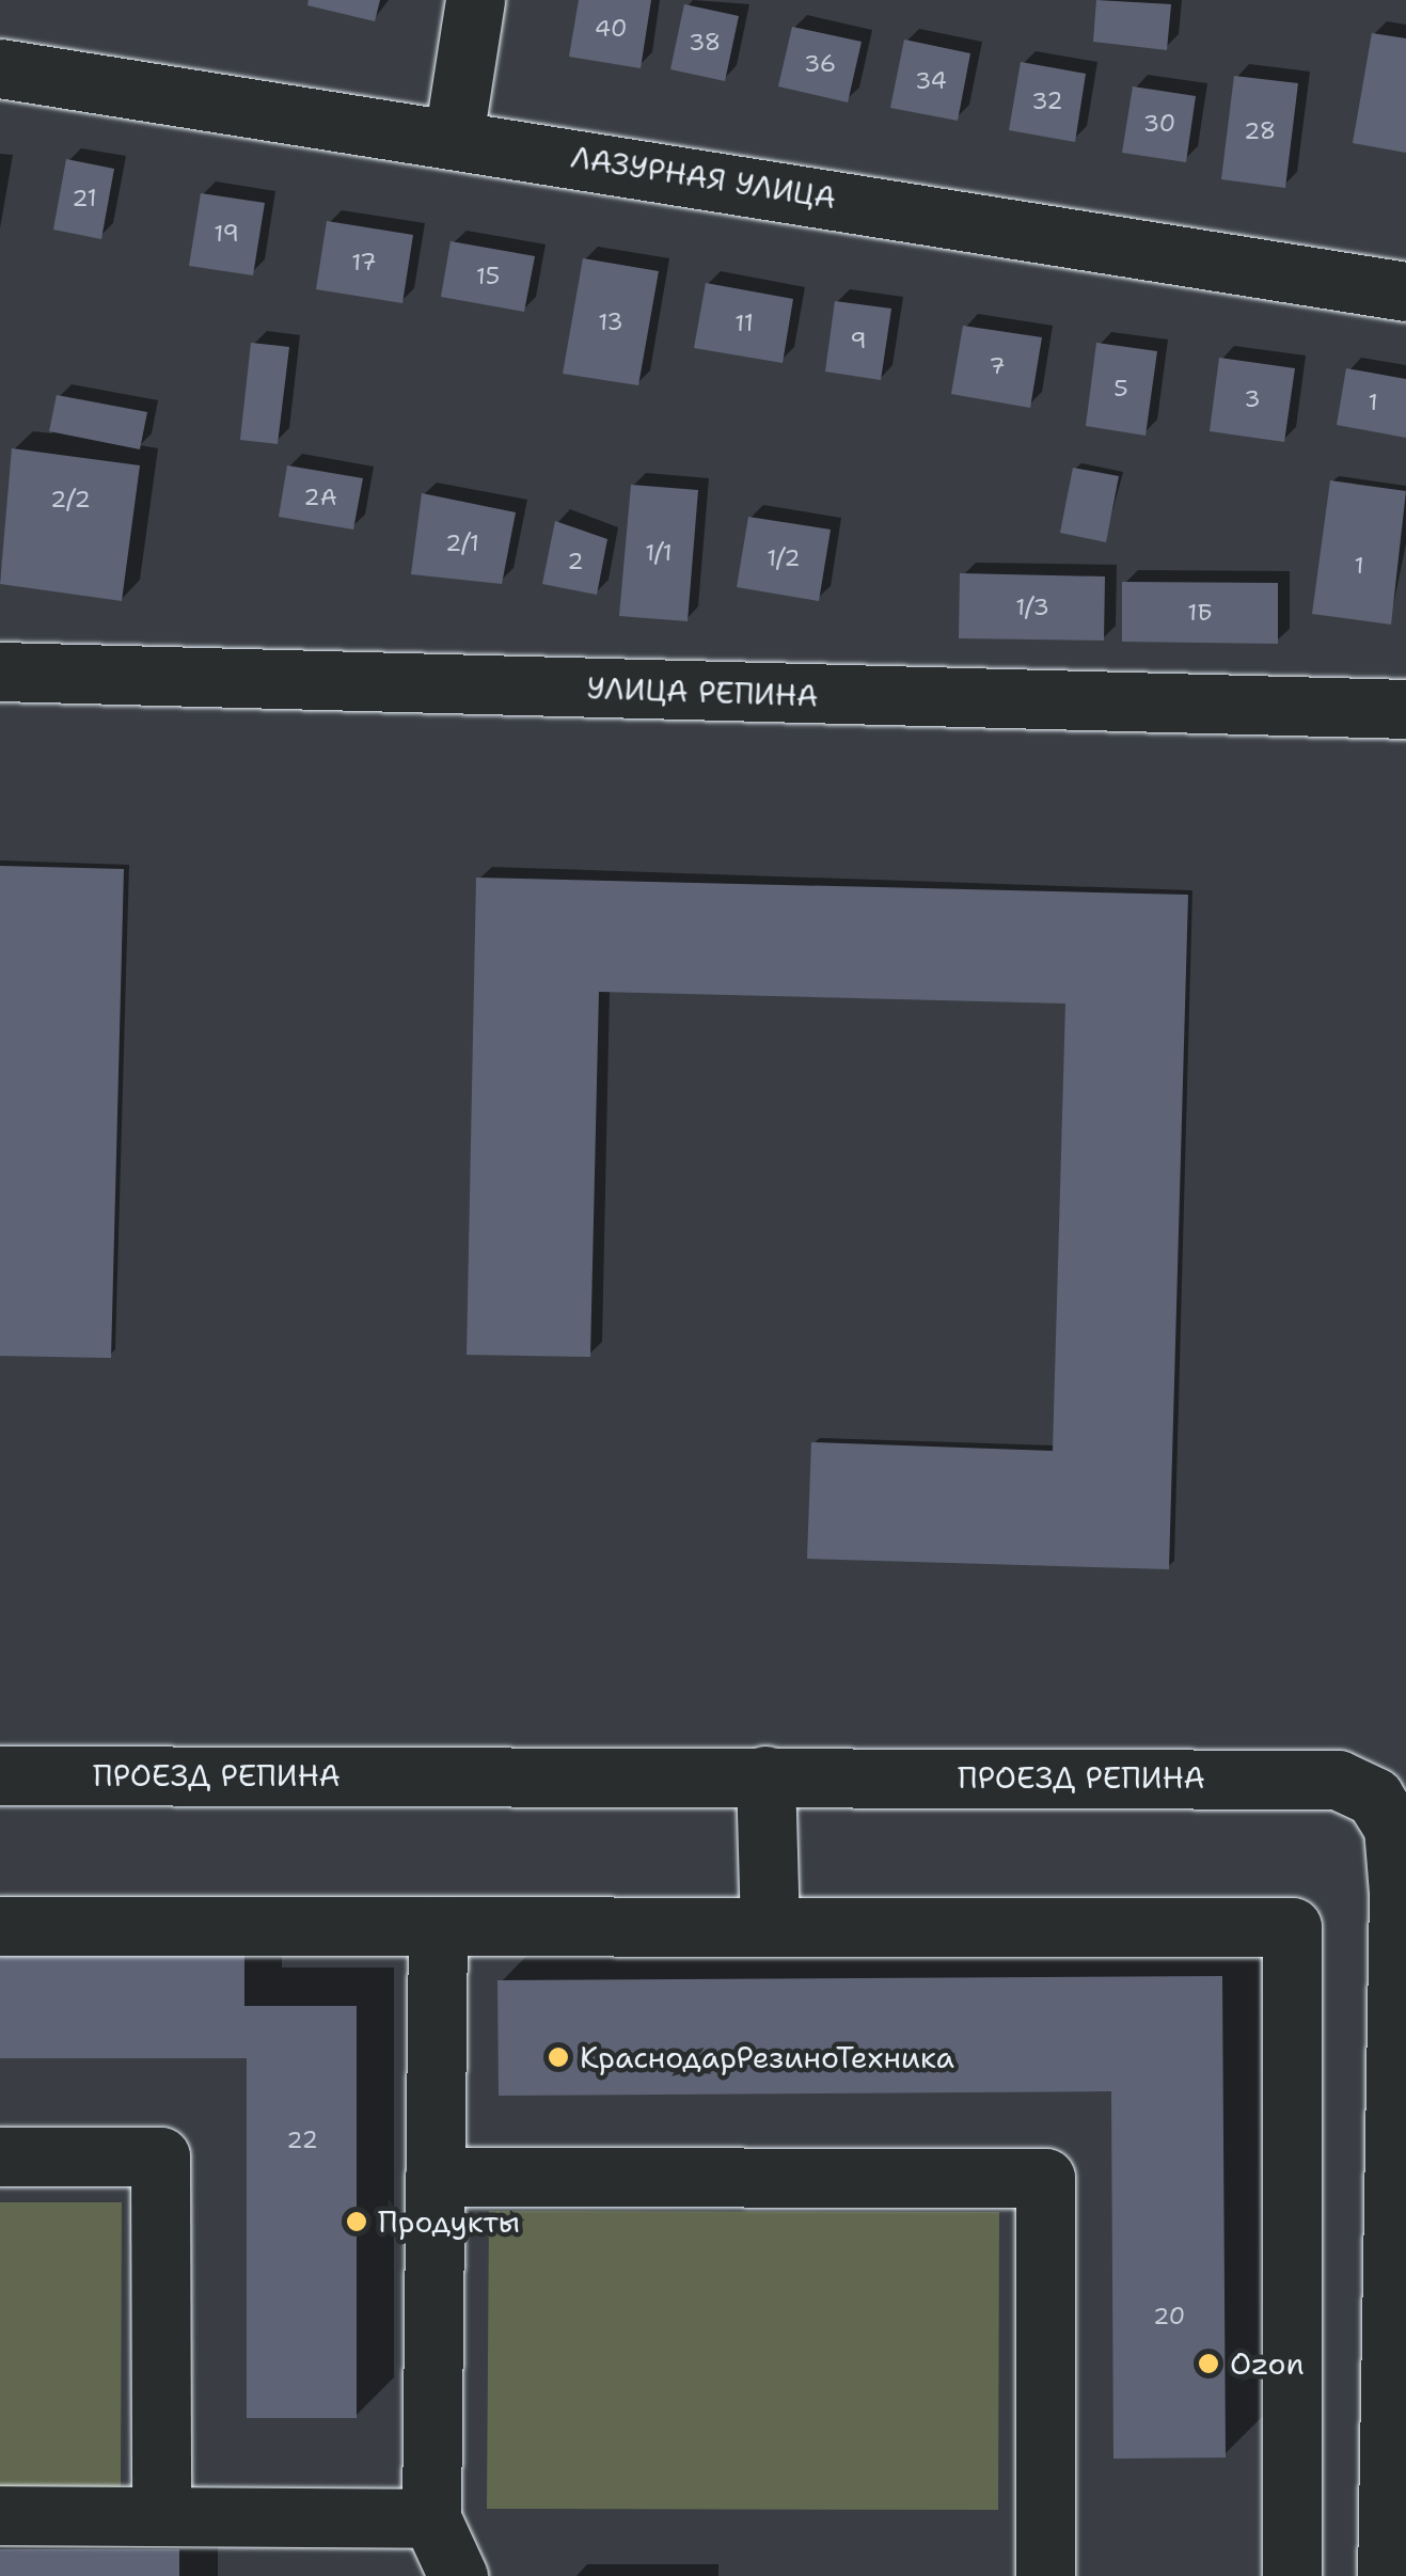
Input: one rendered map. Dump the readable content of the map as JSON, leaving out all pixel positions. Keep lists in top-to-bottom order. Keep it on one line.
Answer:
{"streets":{"street":["ЛАЗУРНАЯ УЛИЦА","УЛИЦА РЕПИНА","ПРОЕЗД РЕПИНА"]},"places":["КраснодарРезиноТехника","Продукты","Ozon"],"house_numbers":["40","38","36","34","32","30","28","21","19","17","15","13","11","9","7","5","3","1","2А","2/2","2/1","1/1","1/2","2","1","1/3","1Б","22","20"]}
